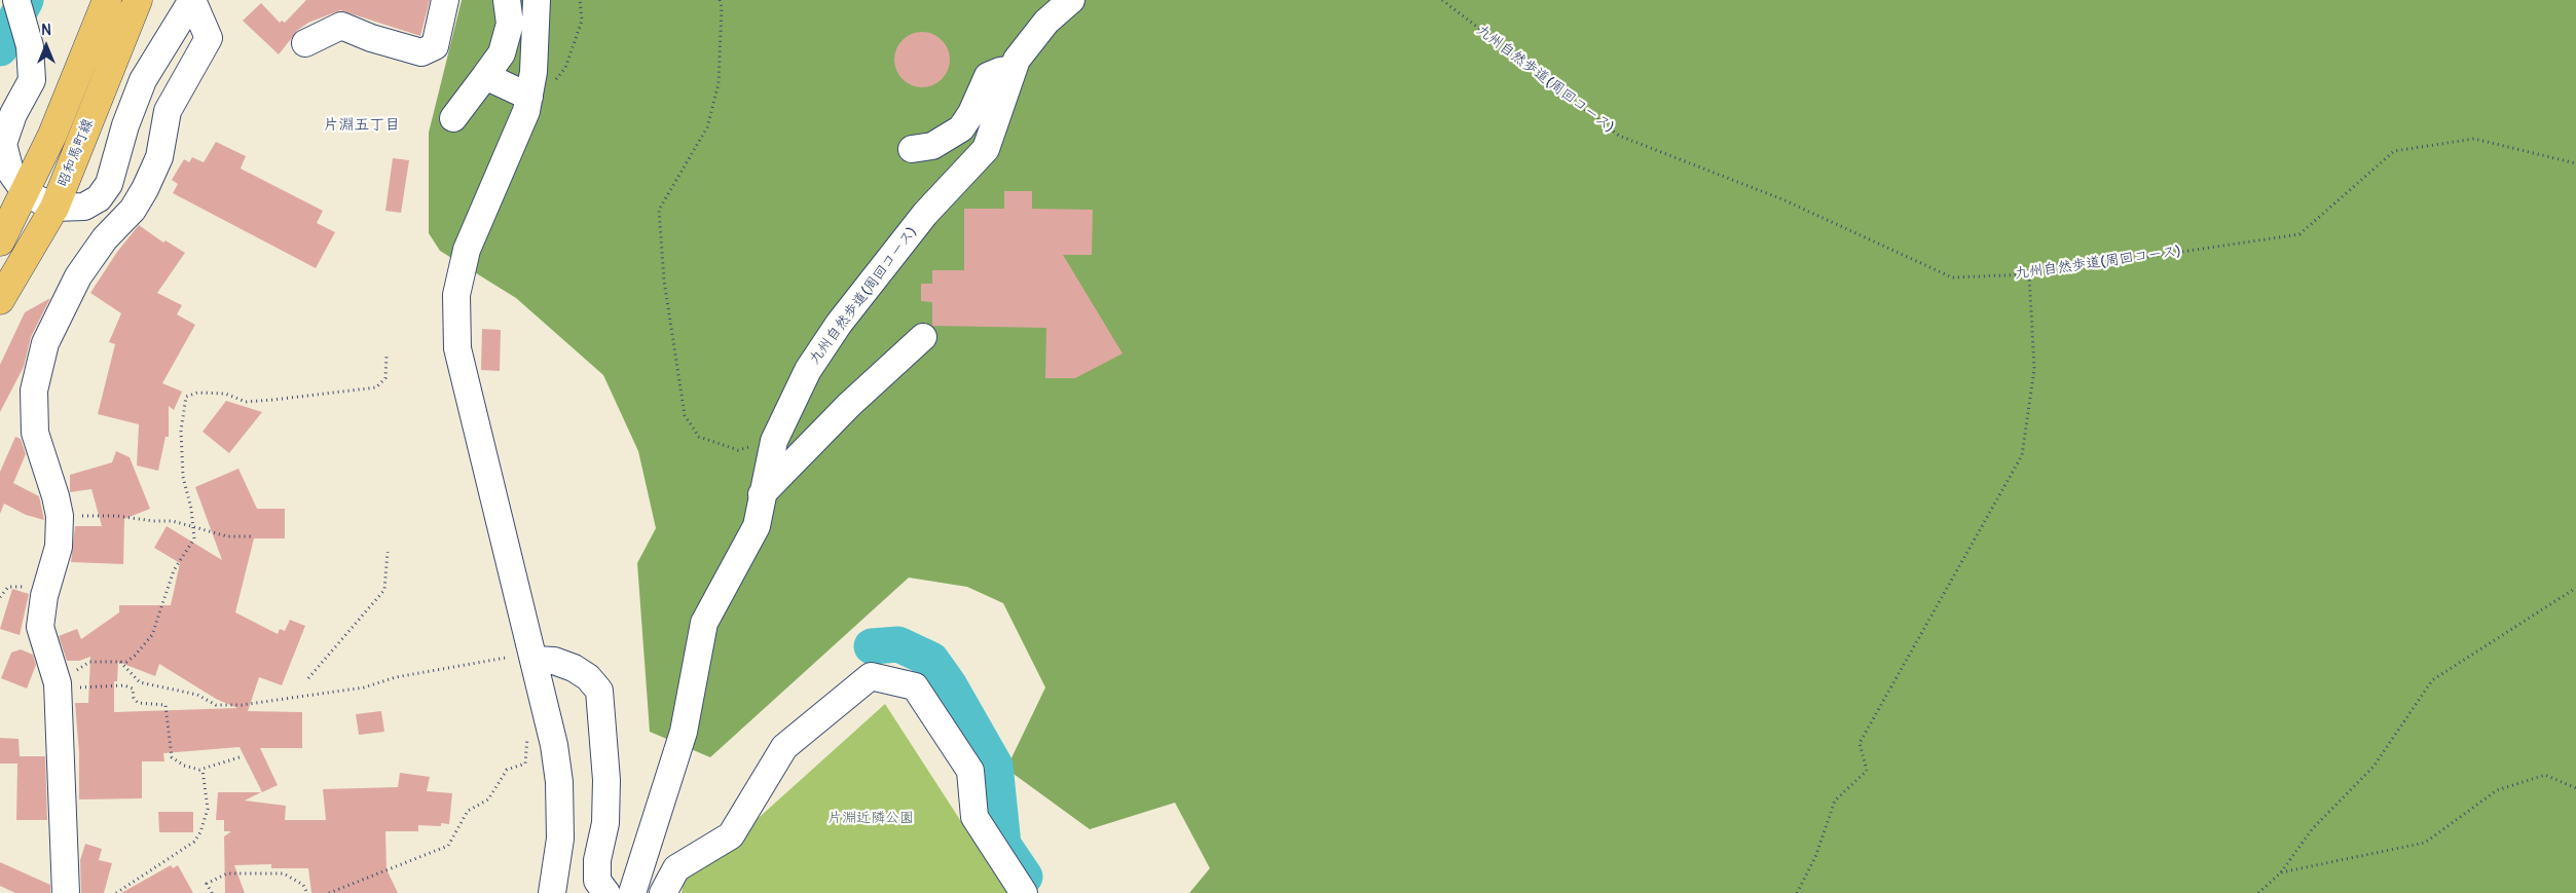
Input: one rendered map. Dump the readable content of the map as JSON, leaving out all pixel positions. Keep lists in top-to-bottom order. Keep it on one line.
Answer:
{"streets":{"main road":["昭和馬町線"],"street":["九州自然歩道(周回コース)"]},"districts":["片淵五丁目"],"parks":["片淵近隣公園"],"north":"top"}
